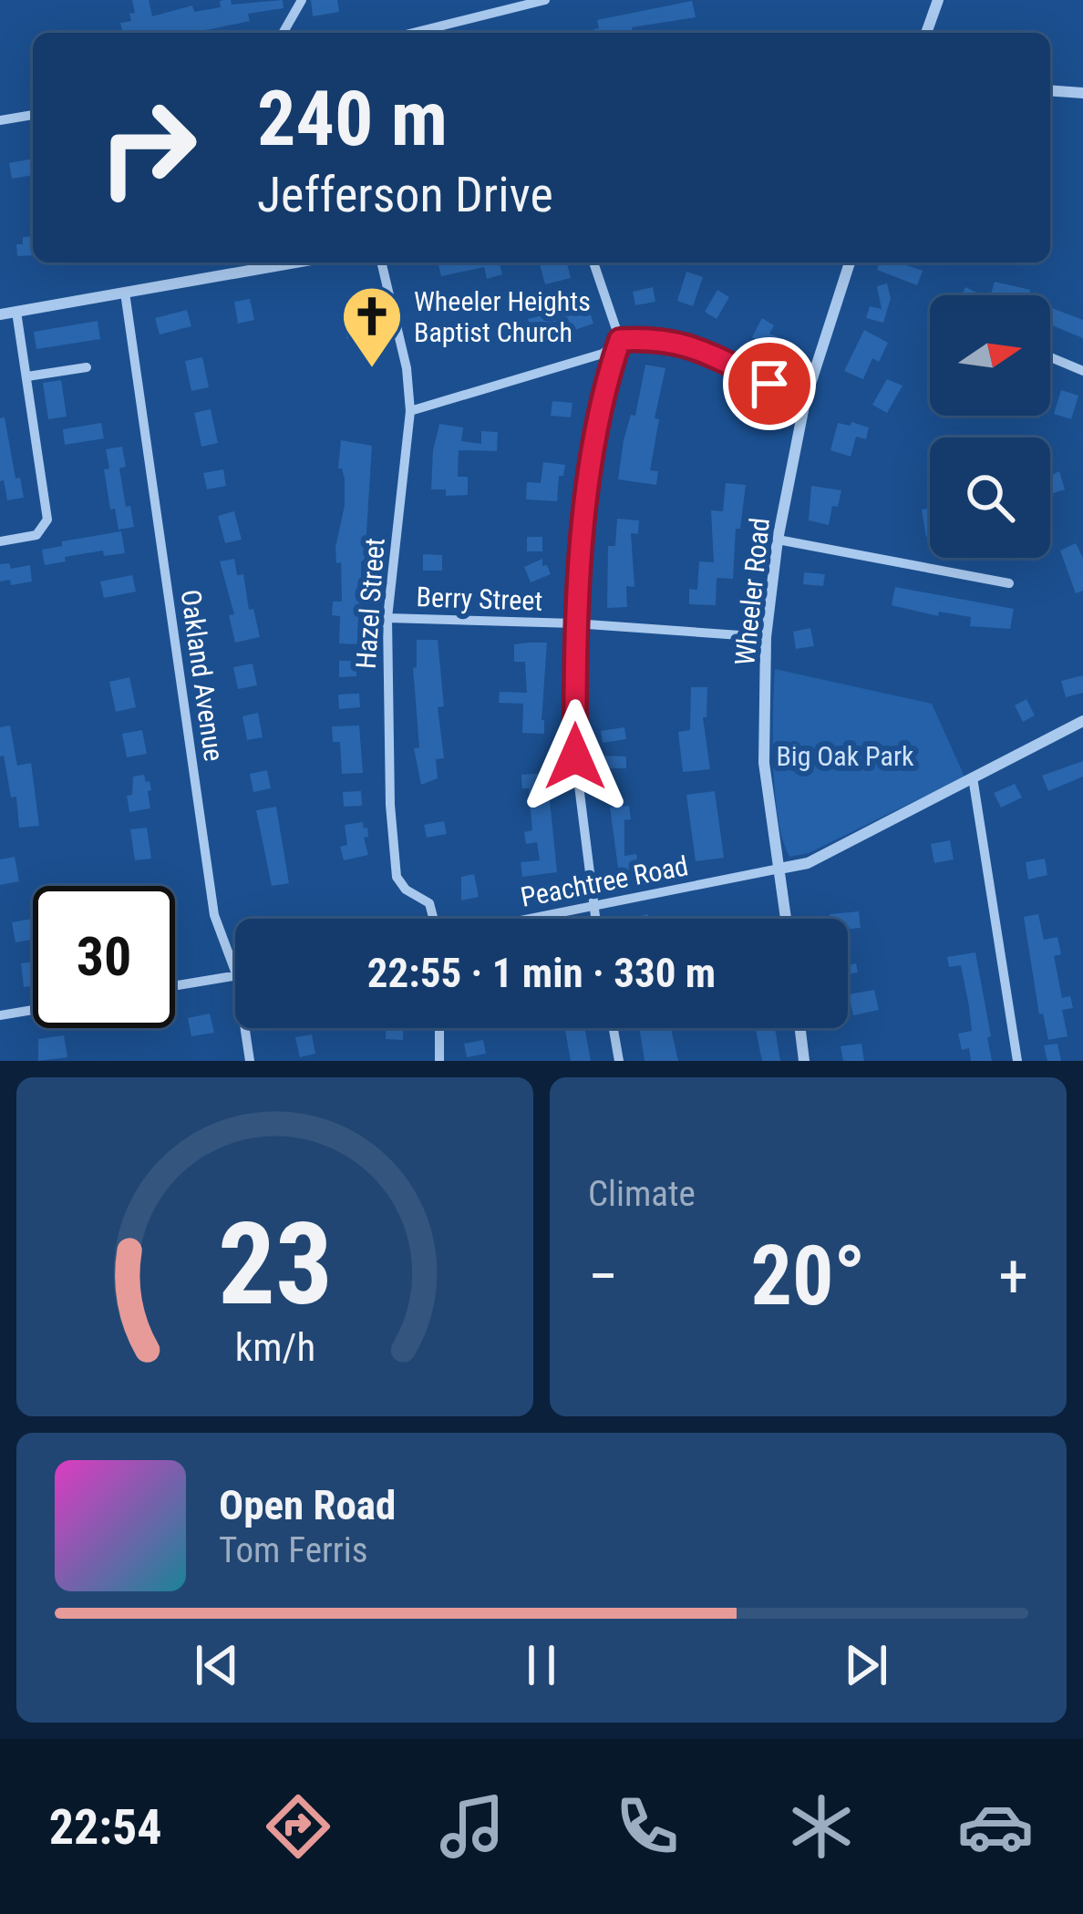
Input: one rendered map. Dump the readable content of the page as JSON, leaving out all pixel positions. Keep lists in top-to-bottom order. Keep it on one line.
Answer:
{"streets":{"street":["Wheeler Road","Berry Street","Hazel Street","Oakland Avenue","Peachtree Road"]},"crossings":[["Wheeler Road","Berry Street"],["Wheeler Road","Peachtree Road"],["Berry Street","Hazel Street"]],"parks":["Big Oak Park"],"places":{"church":["Wheeler Heights Baptist Church"]},"north":"right","page":{"turn":["240 m","Jefferson Drive"],"limit":"30","trip":"22:55 · 1 min · 330 m","tile":"Climate","heat":["−","20°","+"],"song":["Open Road","Tom Ferris"],"tabs":"22:54","gauge":["23","km/h"]}}
